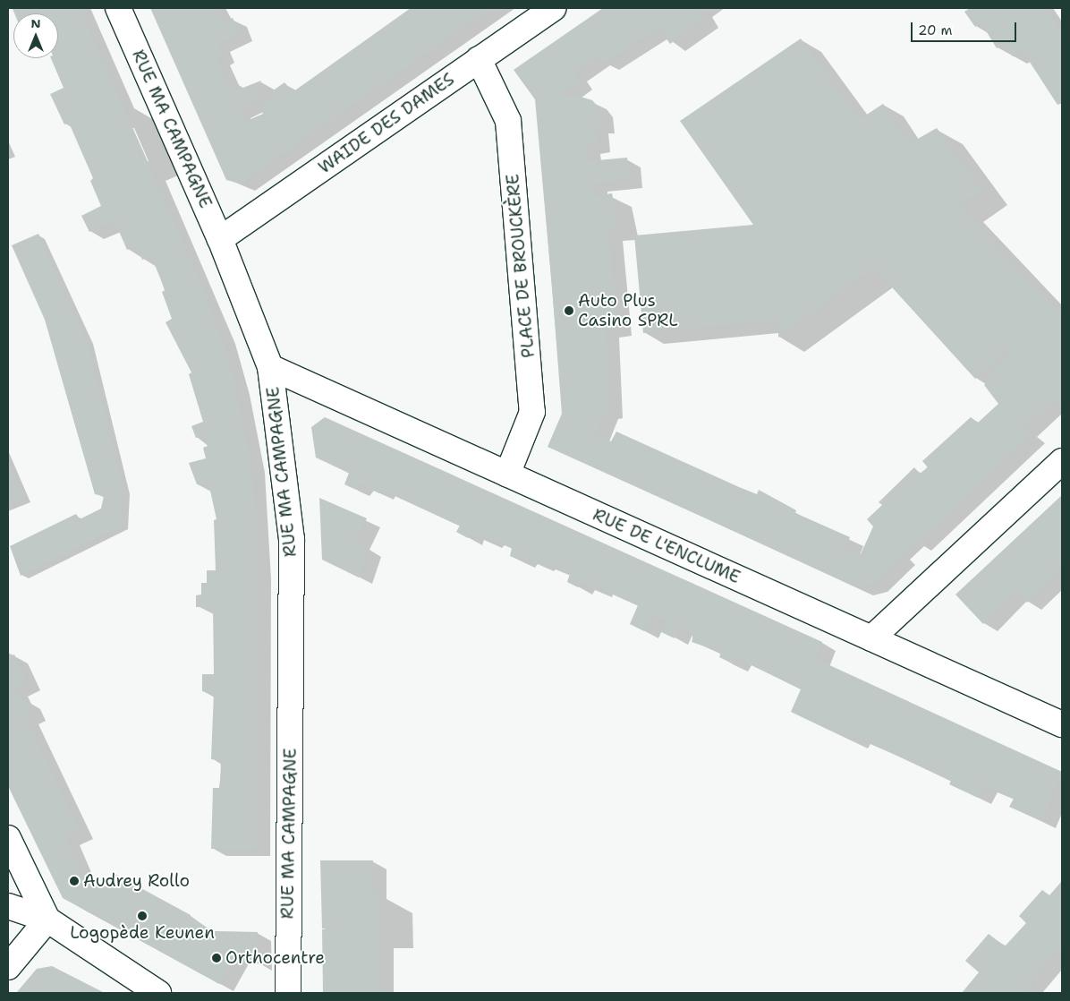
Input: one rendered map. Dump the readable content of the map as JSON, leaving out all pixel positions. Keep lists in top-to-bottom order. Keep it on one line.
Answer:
{"streets":{"street":["WAIDE DES DAMES","RUE MA CAMPAGNE","PLACE DE BROUCKÈRE","RUE DE L'ENCLUME"]},"crossings":[["WAIDE DES DAMES","RUE MA CAMPAGNE"],["WAIDE DES DAMES","PLACE DE BROUCKÈRE"],["RUE MA CAMPAGNE","RUE DE L'ENCLUME"],["PLACE DE BROUCKÈRE","RUE DE L'ENCLUME"]],"places":["Auto Plus Casino SPRL","Audrey Rollo","Logopède Keunen","Orthocentre"],"scale_bar":"20 m","north":"top"}
